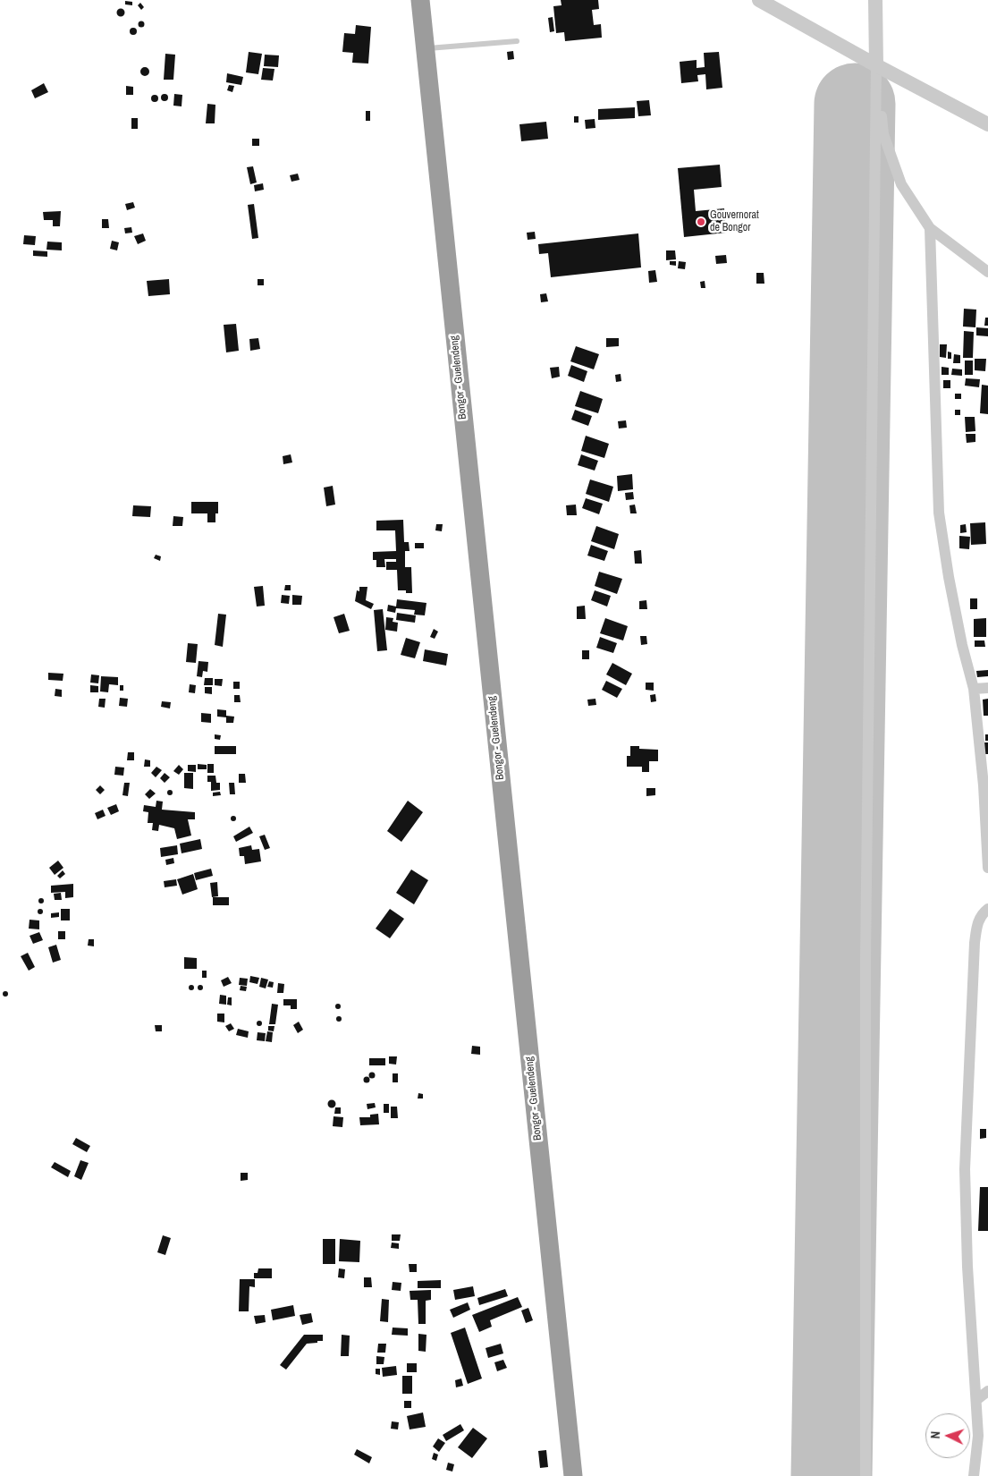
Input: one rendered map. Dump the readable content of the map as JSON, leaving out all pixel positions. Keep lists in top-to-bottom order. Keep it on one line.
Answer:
{"streets":{"highway":["Bongor - Guelendeng"]},"places":["Gouvernorat de Bongor"],"north":"left"}
